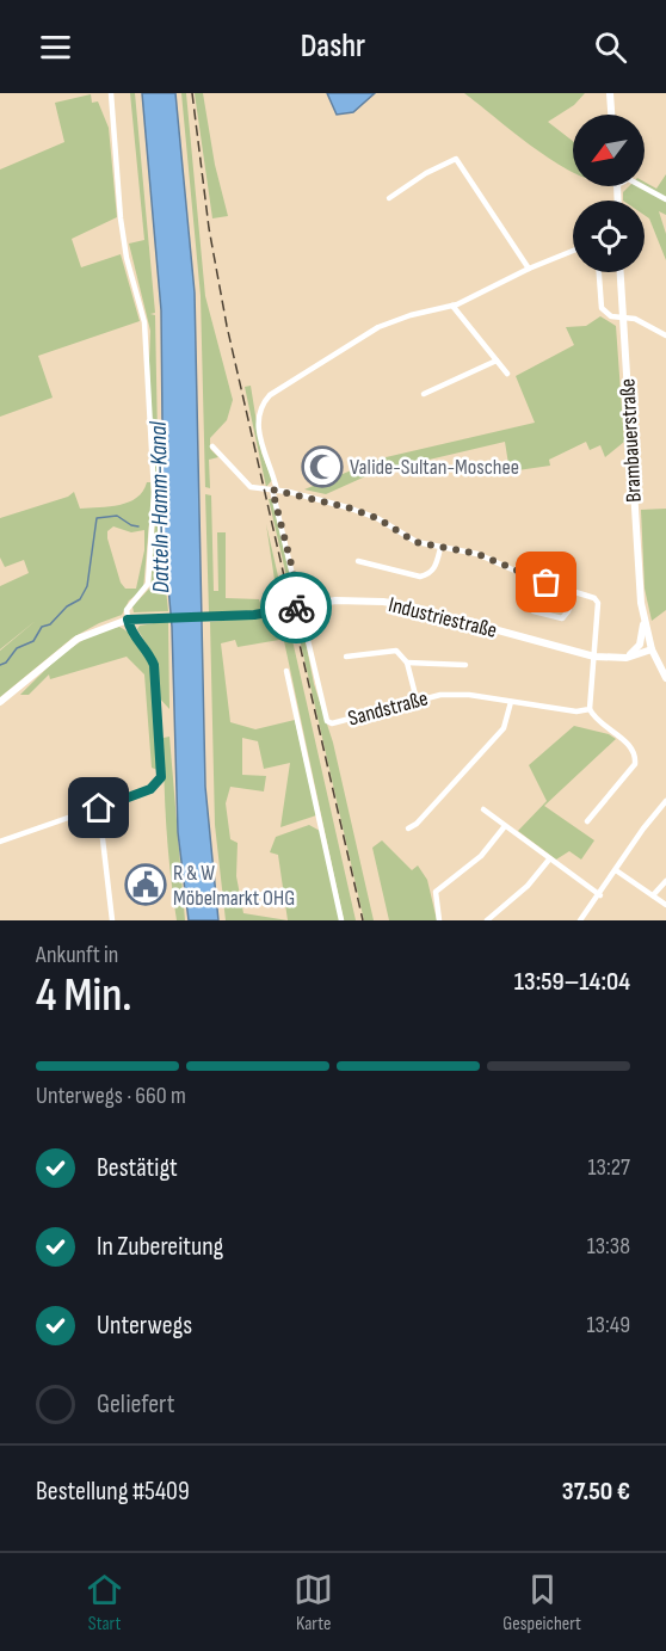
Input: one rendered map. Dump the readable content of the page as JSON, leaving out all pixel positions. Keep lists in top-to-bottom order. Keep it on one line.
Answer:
{"streets":{"main road":["Brambauerstraße","Industriestraße"],"street":["Sandstraße"]},"crossings":[["Brambauerstraße","Industriestraße"],["Industriestraße","Sandstraße"]],"water":["Datteln-Hamm-Kanal"],"places":{"mosque":["Valide-Sultan-Moschee"],"public building":["R & W Möbelmarkt OHG"]},"north":"bottom left","page":{"header":"Dashr","heading":["4 Min.","Ankunft in","13:59–14:04"],"panel":["Bestellung #5409","37.50 €"],"bar":"Unterwegs · 660 m","list":[["Bestätigt","13:27"],["In Zubereitung","13:38"],["Unterwegs","13:49"],"Geliefert"],"tabs":["Start","Karte","Gespeichert"]}}
